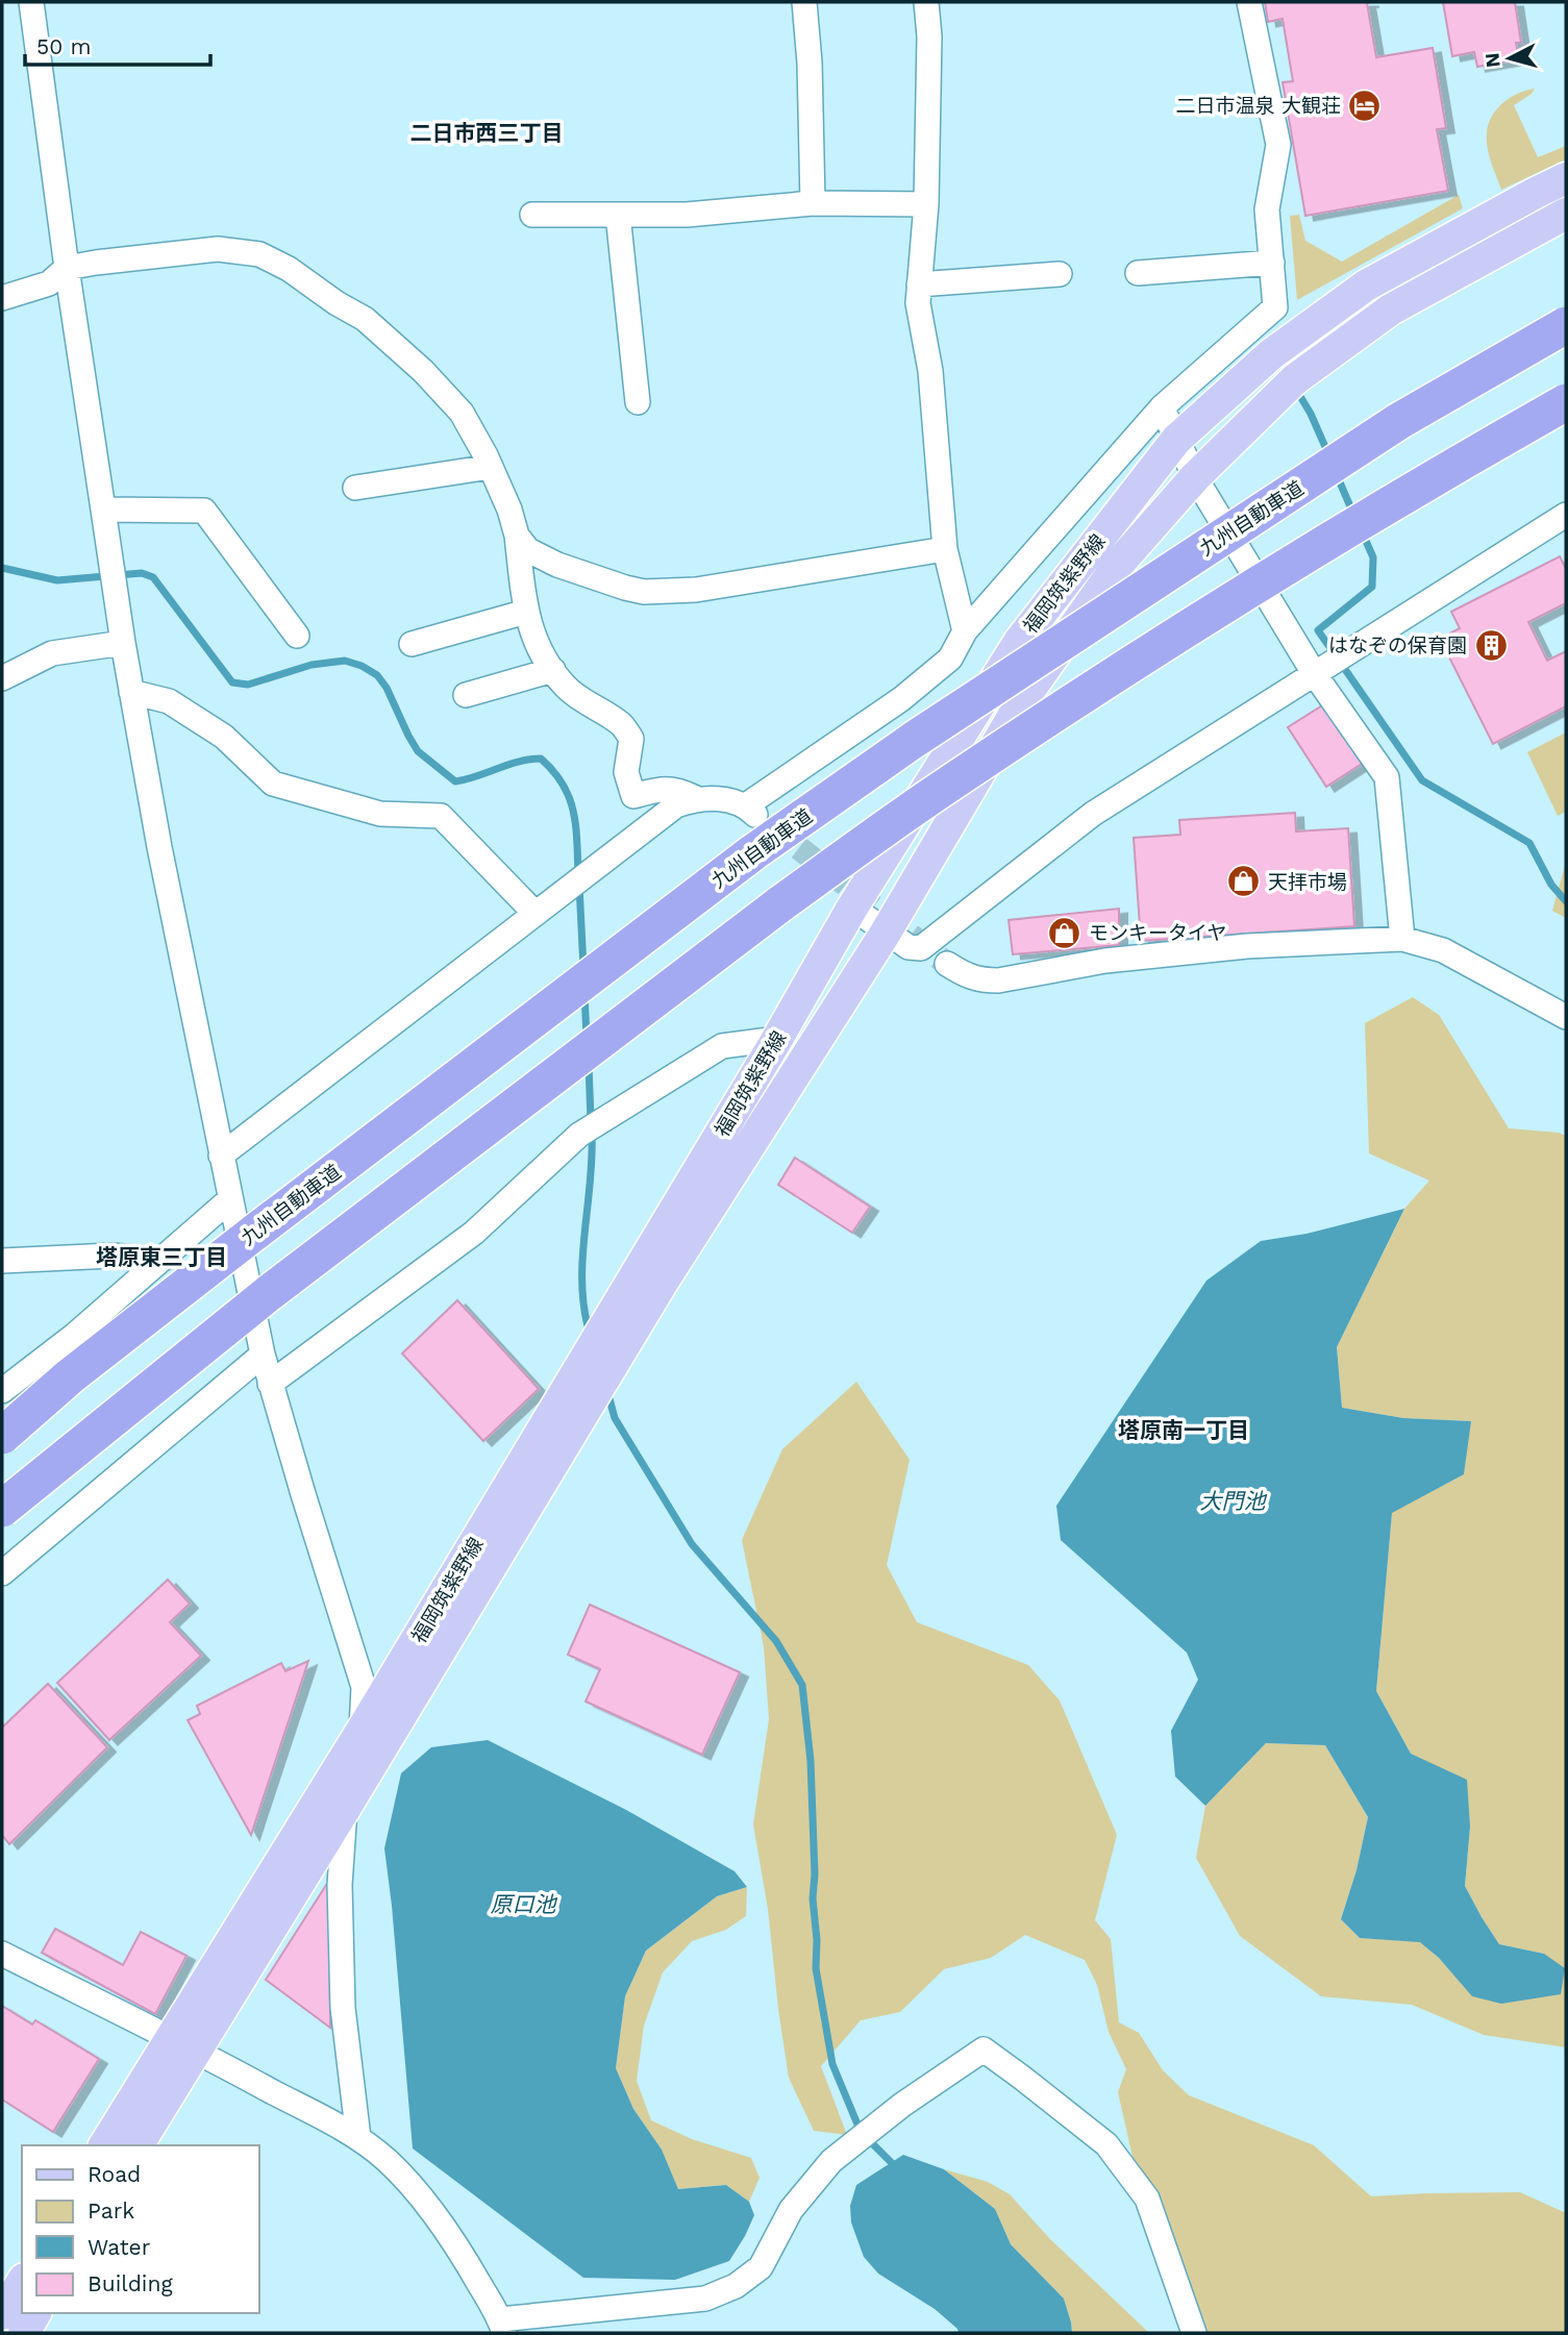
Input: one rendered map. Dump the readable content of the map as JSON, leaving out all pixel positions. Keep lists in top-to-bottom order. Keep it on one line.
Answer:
{"streets":{"highway":["九州自動車道"],"main road":["福岡筑紫野線"]},"districts":["二日市西三丁目","塔原東三丁目","塔原南一丁目"],"water":["大門池","原口池"],"places":{"hotel":["二日市温泉 大観荘"],"building":["はなぞの保育園"],"shop":["天拝市場","モンキータイヤ"]},"legend":["Road","Park","Water","Building"],"scale_bar":"50 m","north":"left"}
